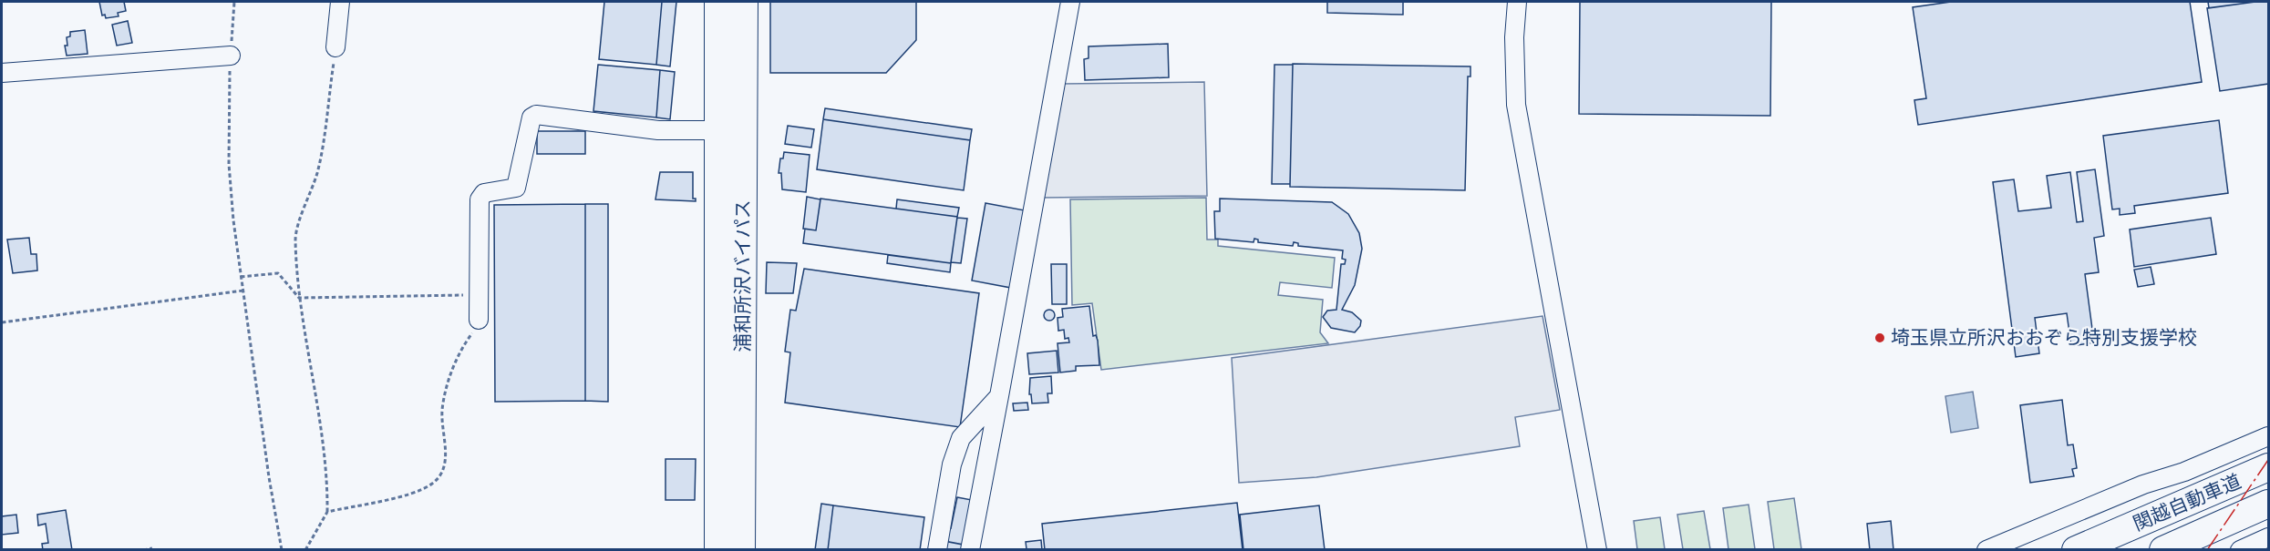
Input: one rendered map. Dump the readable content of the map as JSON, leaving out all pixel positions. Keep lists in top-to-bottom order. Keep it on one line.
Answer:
{"streets":{"highway":["浦和所沢バイパス","関越自動車道"]},"places":["埼玉県立所沢おおぞら特別支援学校"]}
